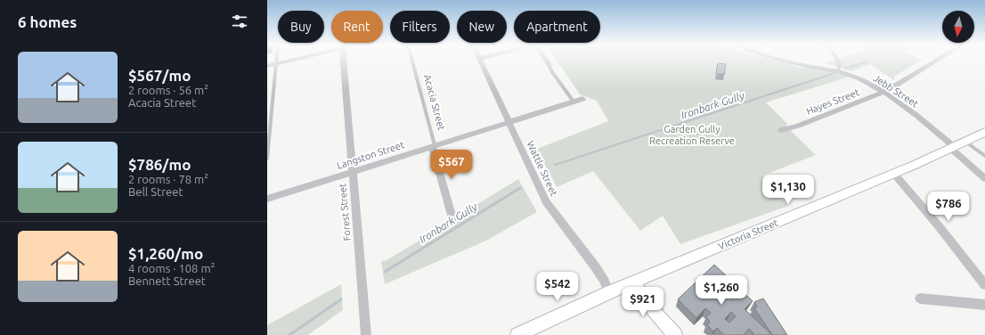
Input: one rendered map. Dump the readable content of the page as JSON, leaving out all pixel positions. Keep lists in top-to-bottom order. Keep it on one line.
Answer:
{"streets":{"street":["Jebb Street","Hayes Street","Acacia Street","Langston Street","Wattle Street","Forest Street","Victoria Street"]},"crossings":[["Jebb Street","Hayes Street"],["Jebb Street","Victoria Street"],["Acacia Street","Langston Street"],["Langston Street","Wattle Street"],["Langston Street","Forest Street"],["Wattle Street","Victoria Street"]],"water":["Ironbark Gully"],"parks":["Garden Gully Recreation Reserve"],"north":"bottom","page":{"heading":"6 homes","chip":["Buy","Rent","Filters","New","Apartment"],"list":[{"name":"$567/mo","note":"2 rooms · 56 m² · Acacia Street"},{"name":"$786/mo","note":"2 rooms · 78 m² · Bell Street"},{"name":"$1,260/mo","note":"4 rooms · 108 m² · Bennett Street"}],"price":["$567","$1,130","$786","$542","$1,260","$921"]}}
